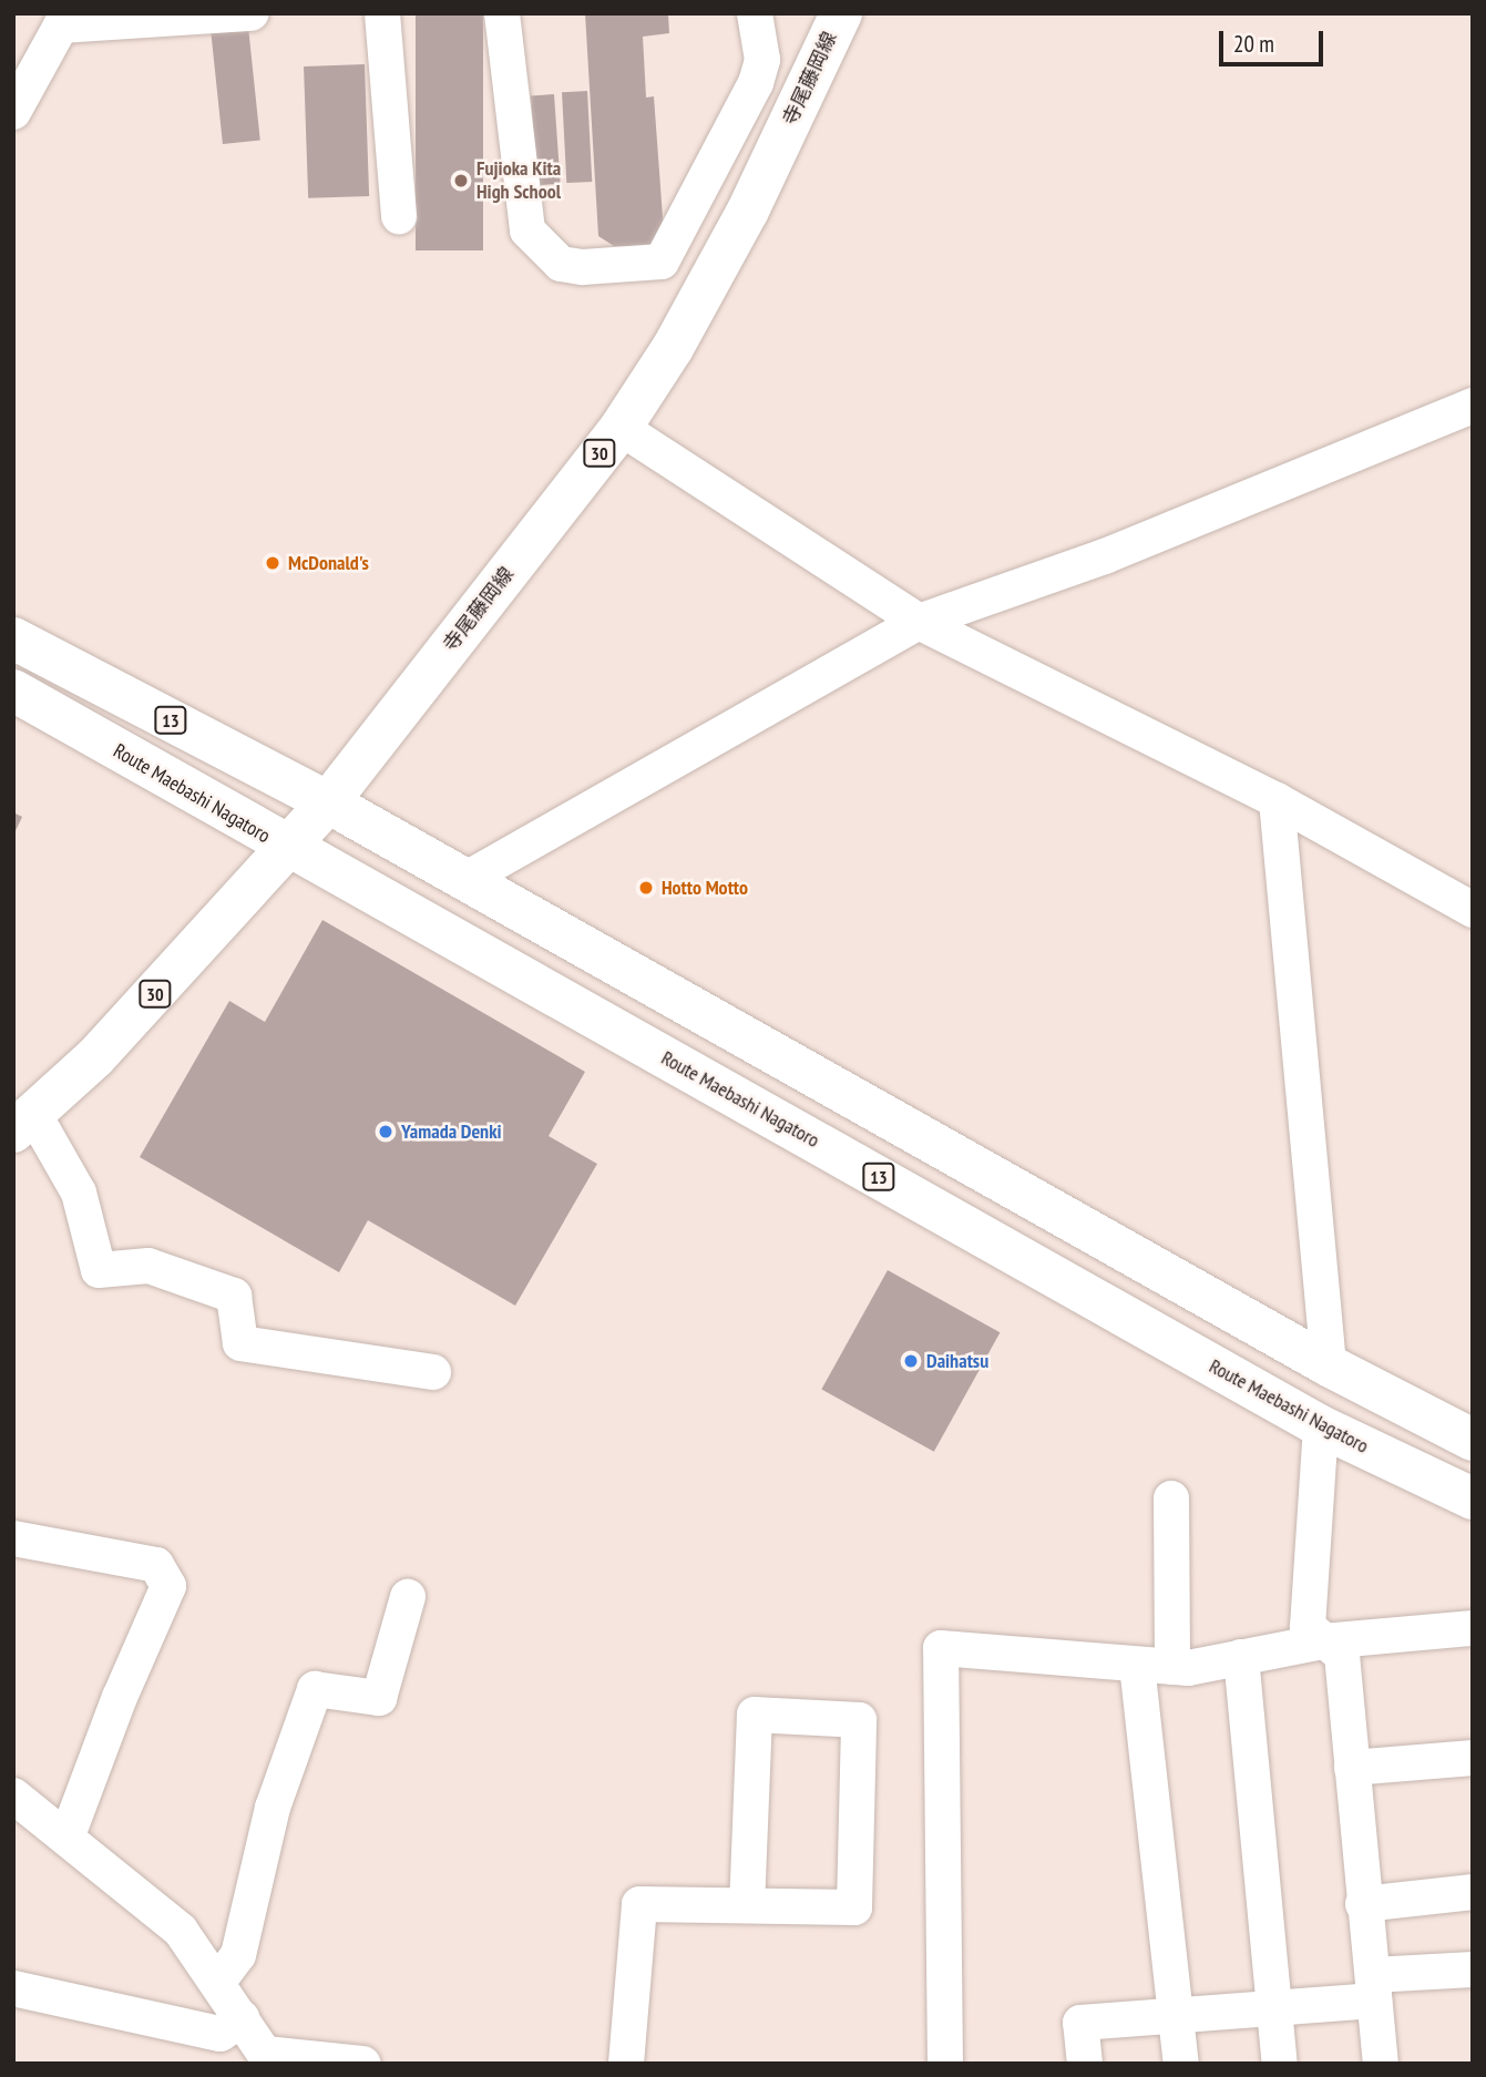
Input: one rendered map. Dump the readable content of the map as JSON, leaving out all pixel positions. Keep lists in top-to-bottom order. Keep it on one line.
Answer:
{"streets":{"main road":["寺尾藤岡線","30","13","Route Maebashi Nagatoro"]},"crossings":[["寺尾藤岡線","13"],["寺尾藤岡線","Route Maebashi Nagatoro"]],"places":["Fujioka Kita High School","McDonald's","Hotto Motto","Yamada Denki","Daihatsu"],"scale_bar":"20 m"}
